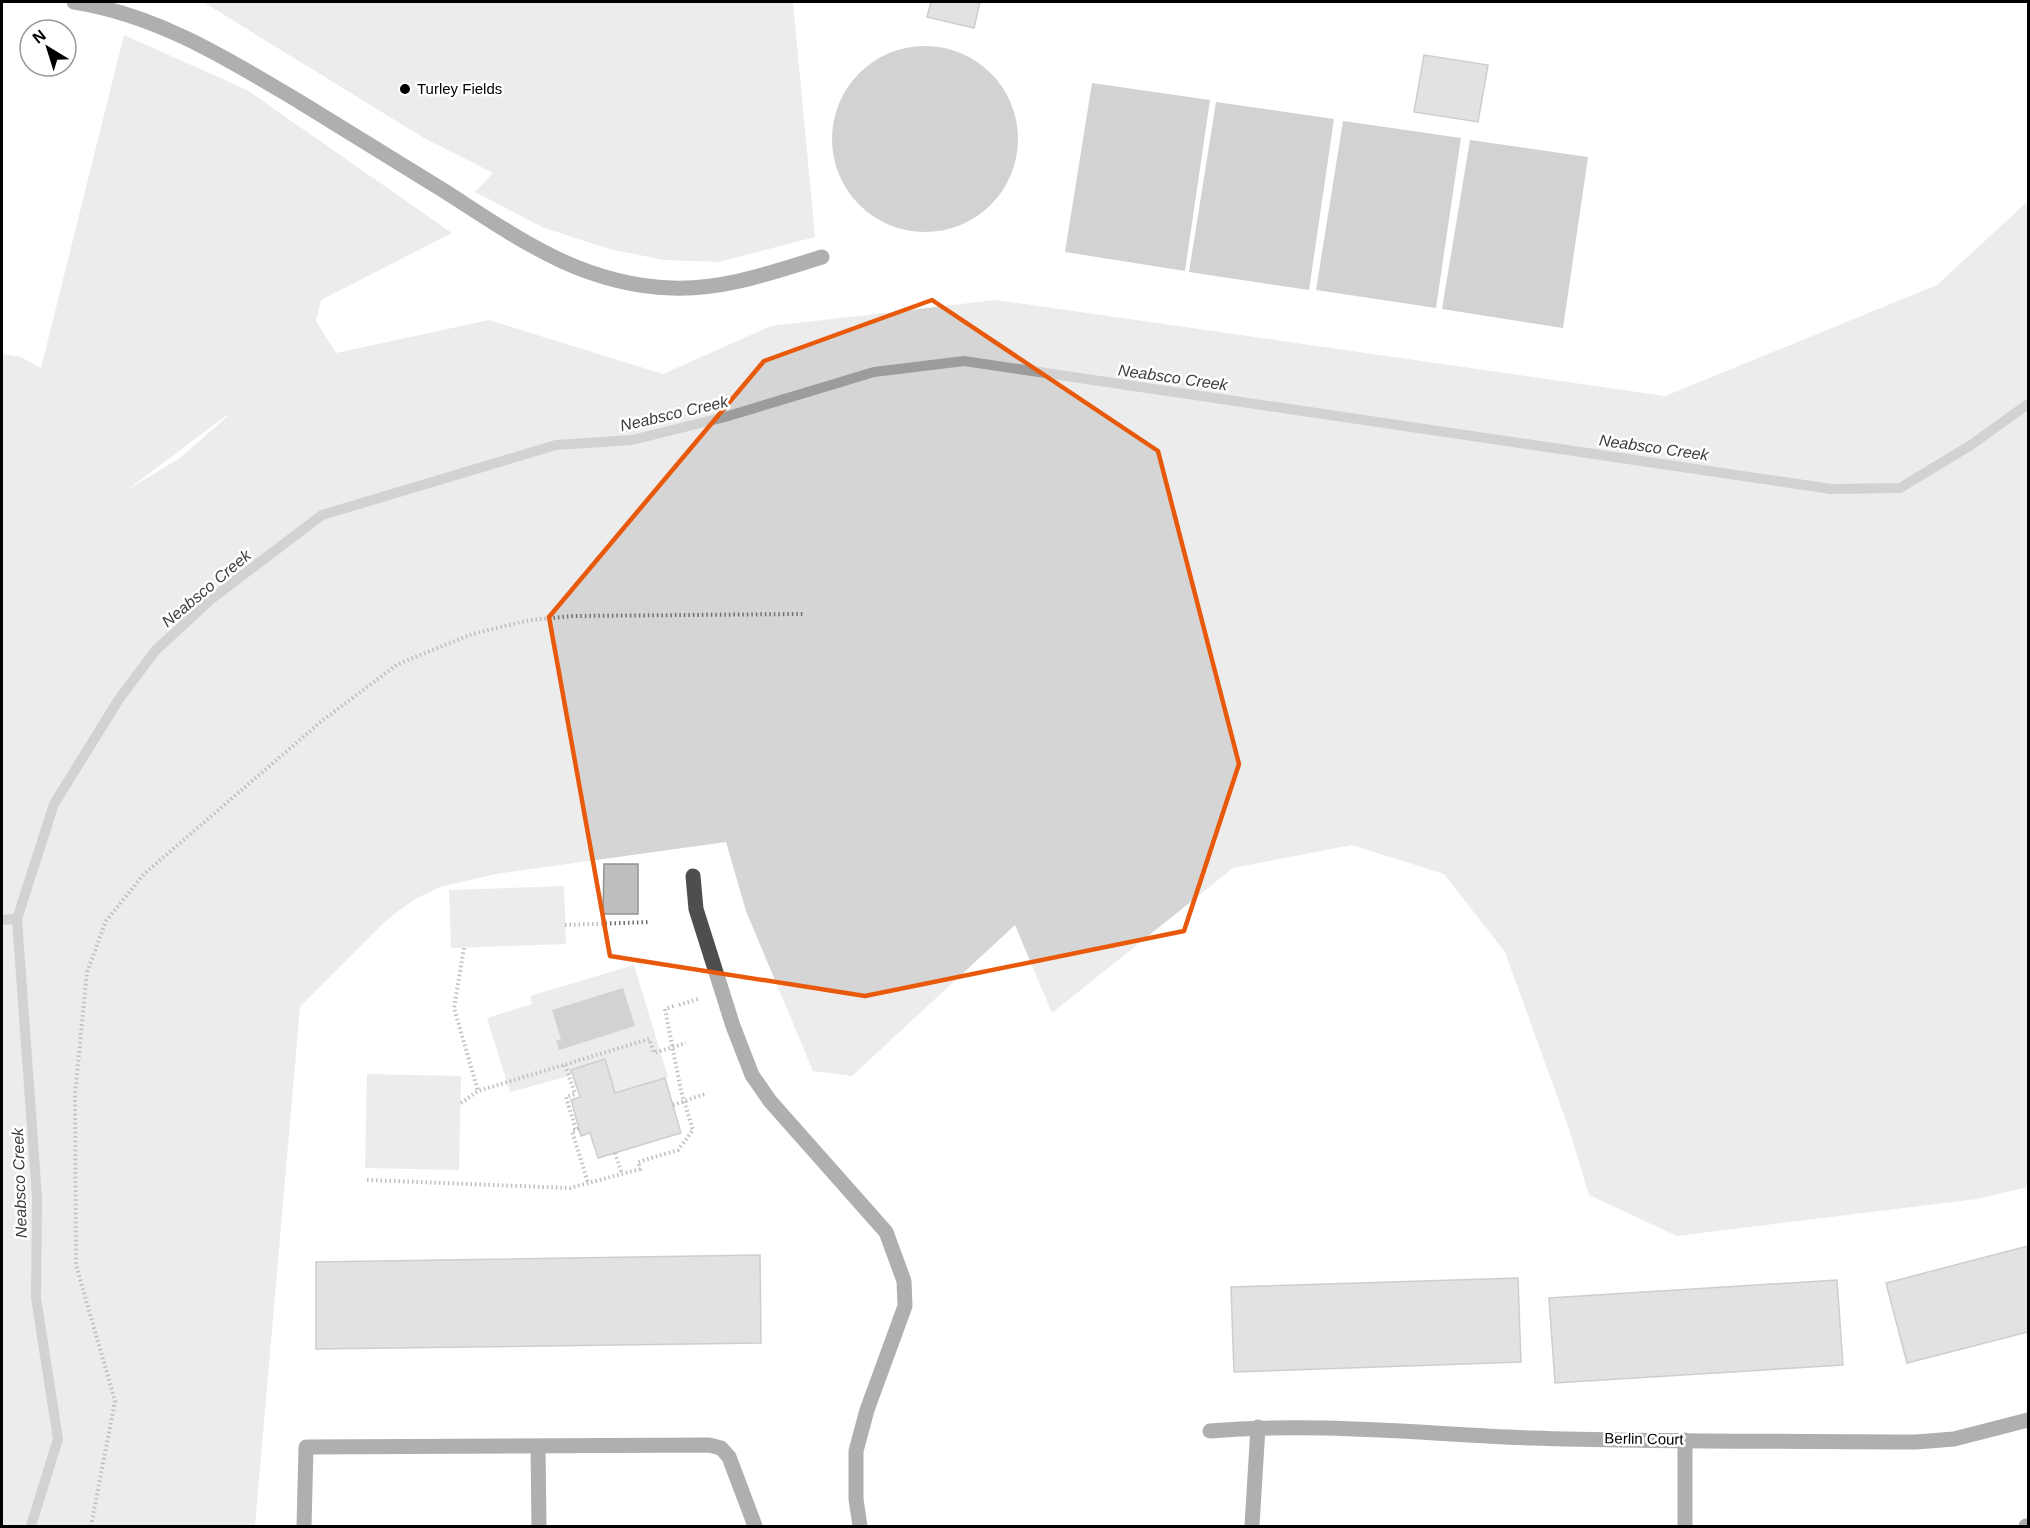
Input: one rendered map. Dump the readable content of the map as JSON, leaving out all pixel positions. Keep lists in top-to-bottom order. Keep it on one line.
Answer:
{"streets":{"street":["Berlin Court"]},"water":["Neabsco Creek"],"places":["Turley Fields"],"north":"top left"}
